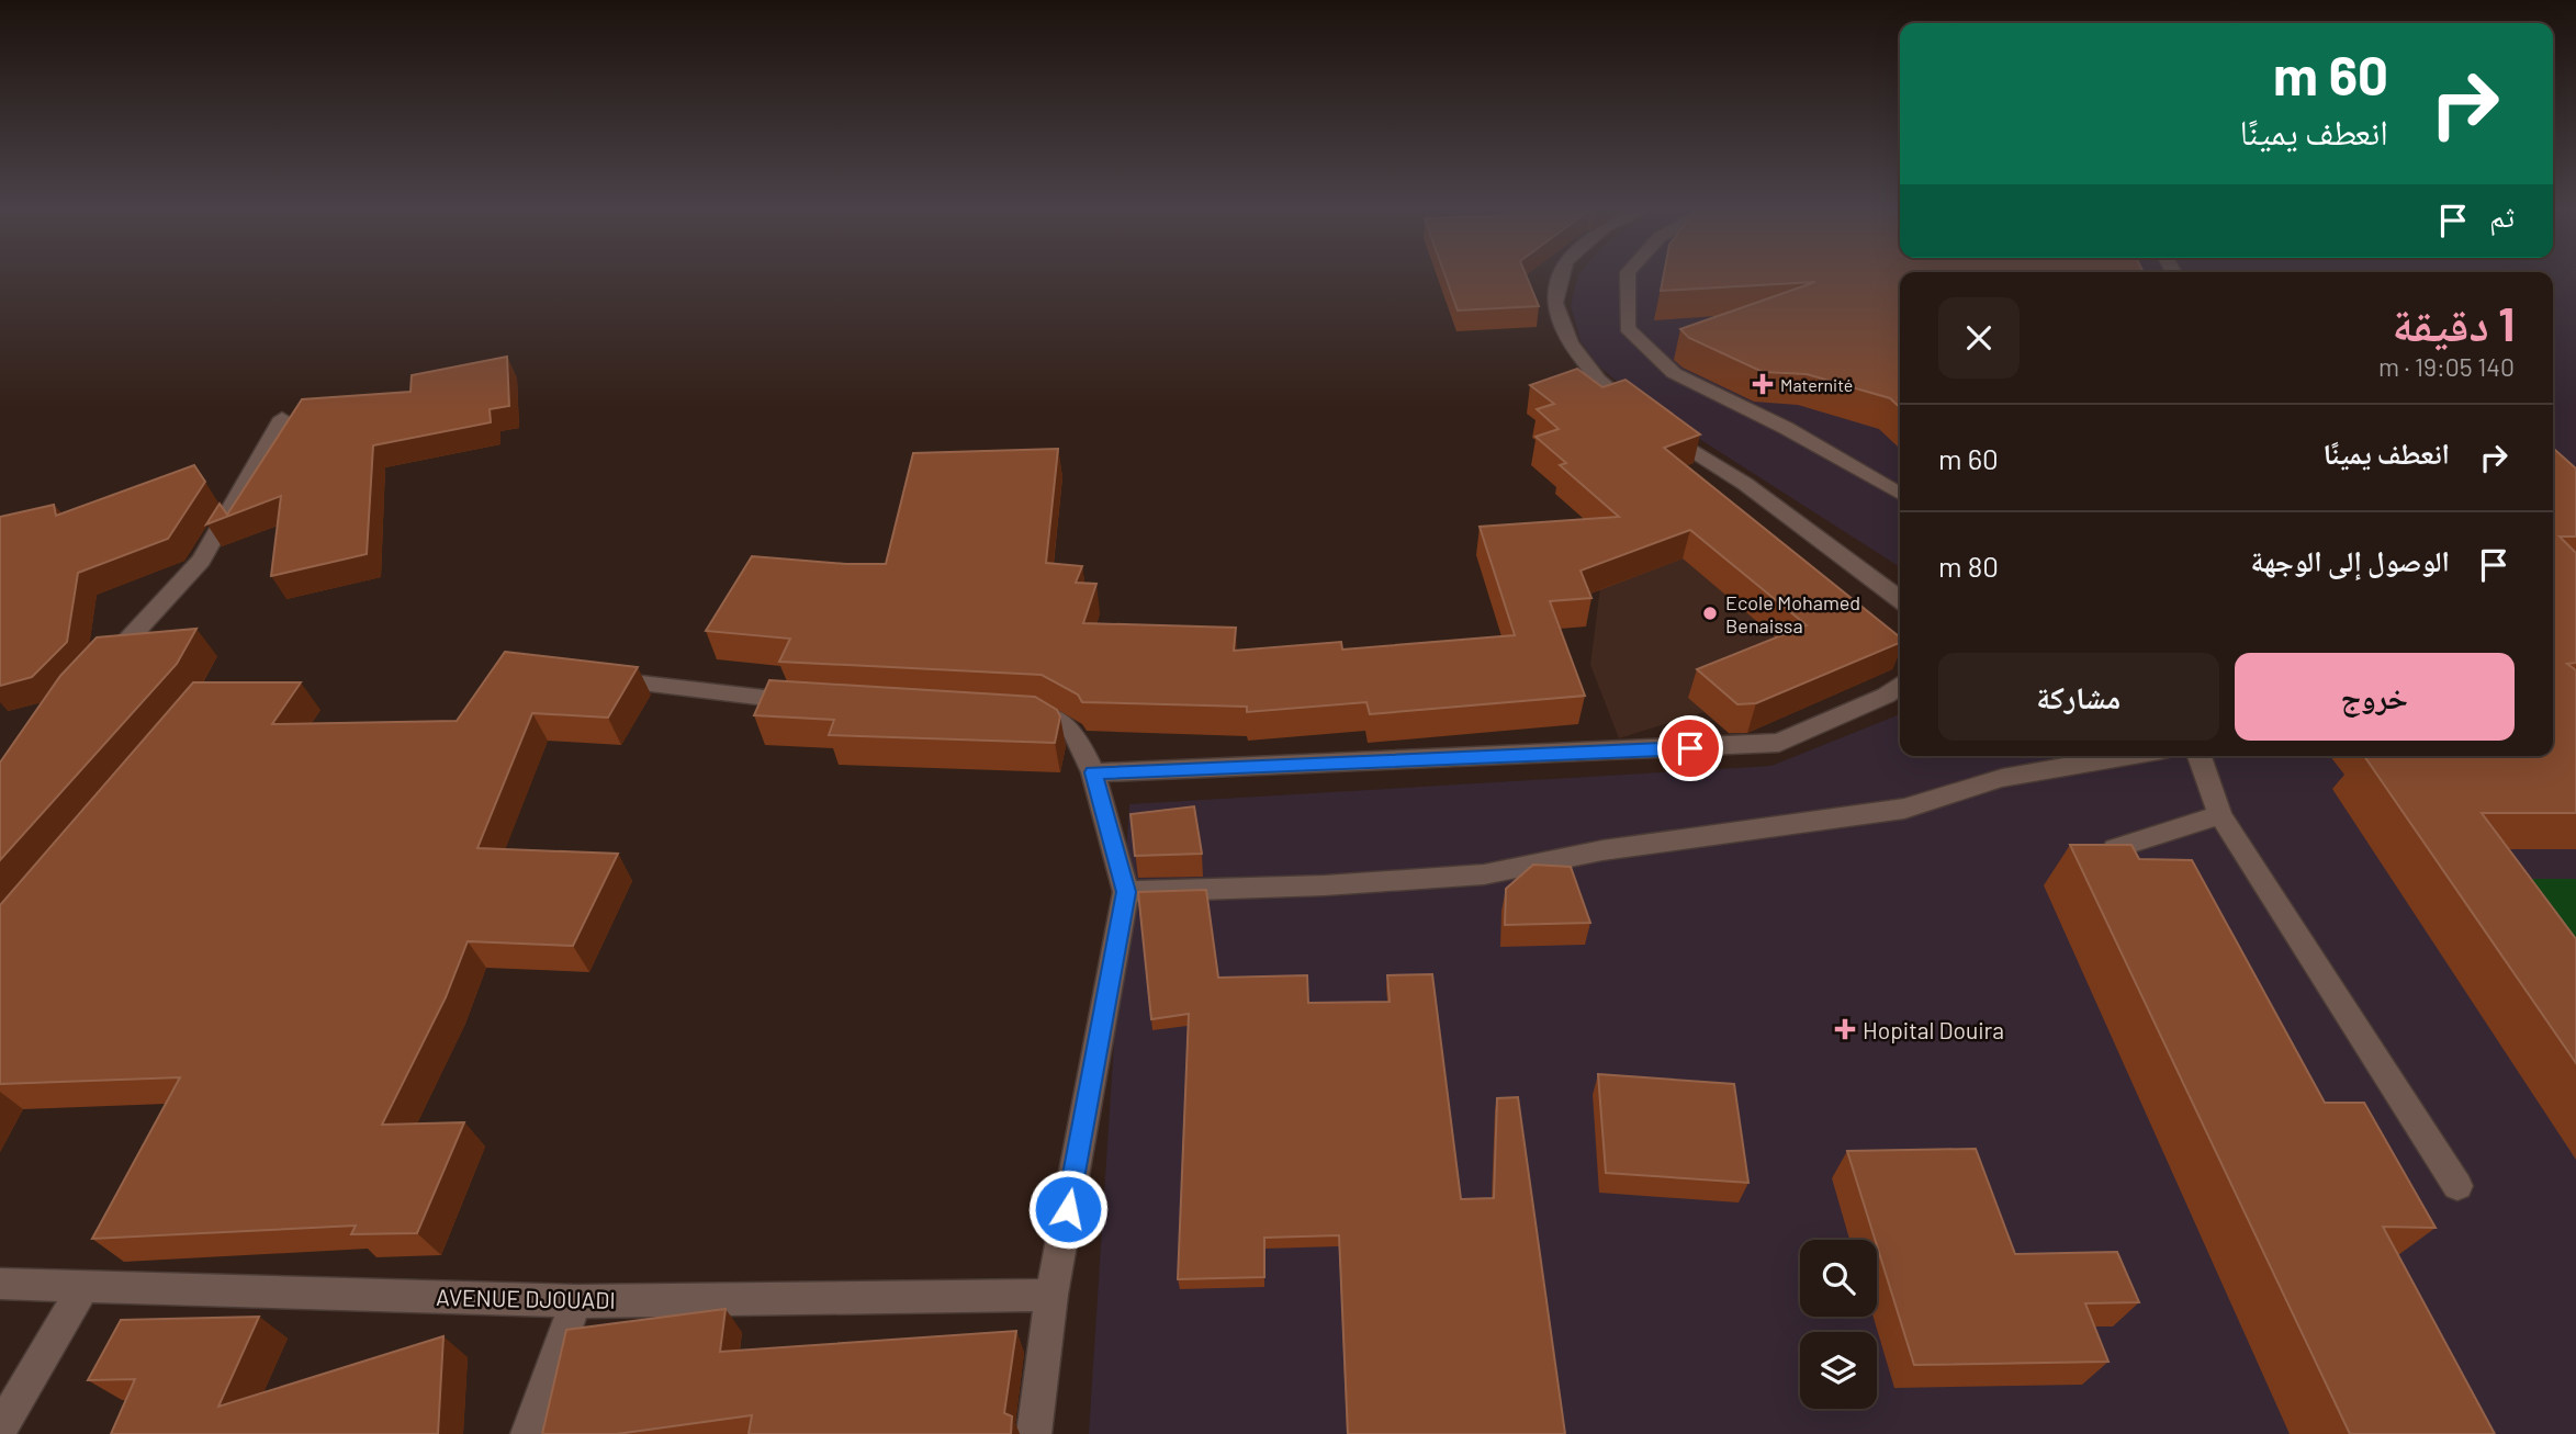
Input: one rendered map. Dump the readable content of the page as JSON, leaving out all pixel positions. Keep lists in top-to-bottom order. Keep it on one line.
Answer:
{"streets":{"street":["AVENUE DJOUADI"]},"places":{"health":["Maternité","Hopital Douira"],"other":["Ecole Mohamed Benaissa"]},"page":{"turn":["60 m","انعطف يمينًا"],"then":"ثم","heading":["1 دقيقة","140 m · 19:05"],"list":[{"name":"انعطف يمينًا","value":"60 m"},{"name":"الوصول إلى الوجهة","value":"80 m"}],"buttons":["خروج","مشاركة"]}}
